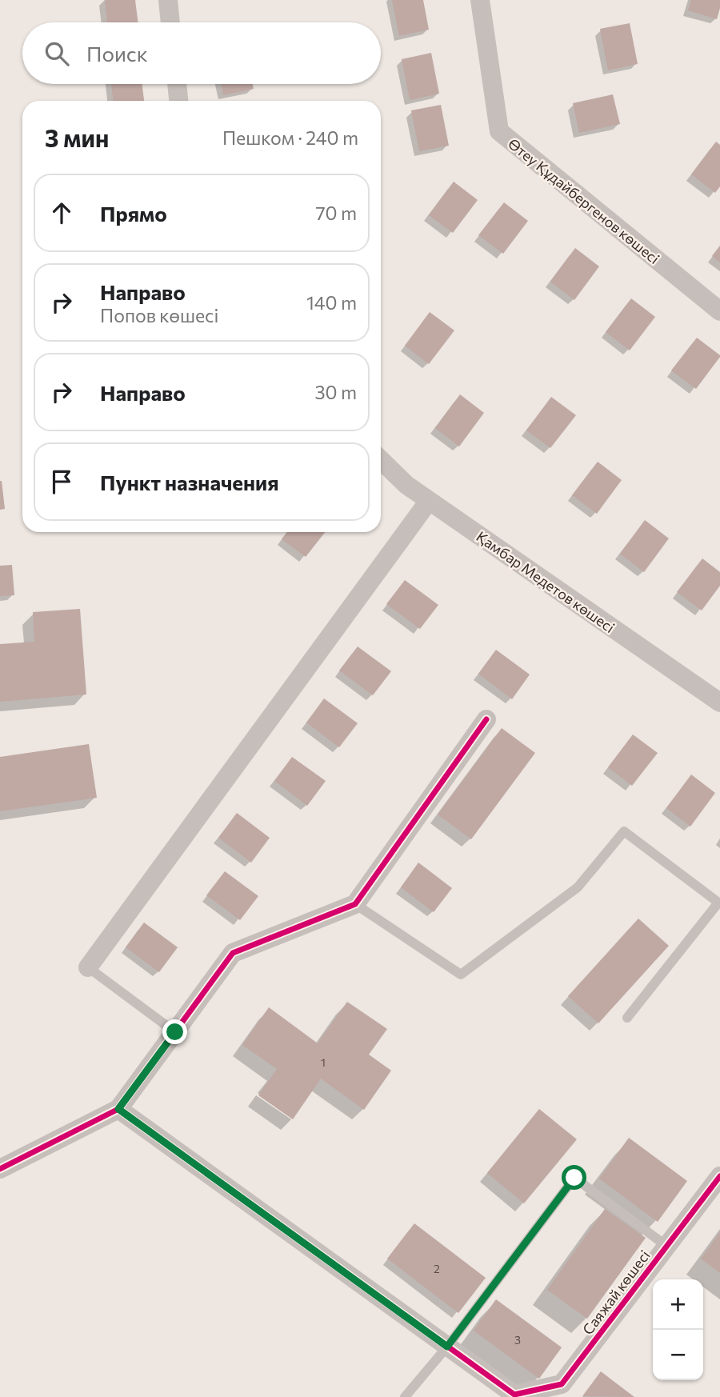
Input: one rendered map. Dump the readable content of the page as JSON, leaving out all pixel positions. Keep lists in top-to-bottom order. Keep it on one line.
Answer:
{"streets":{"street":["Өтеу Құдайбергенов көшесі","Қамбар Медетов көшесі","Саяжай көшесі"]},"house_numbers":["1","2","3"],"page":{"search":"Поиск","heading":["3 мин","Пешком · 240 m"],"list":[["Прямо","70 m"],["Направо","Попов көшесі","140 m"],["Направо","30 m"],"Пункт назначения"],"map_buttons":["+","−"]}}
